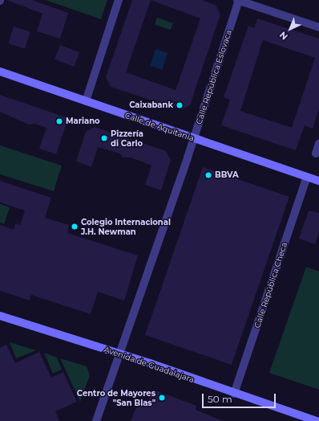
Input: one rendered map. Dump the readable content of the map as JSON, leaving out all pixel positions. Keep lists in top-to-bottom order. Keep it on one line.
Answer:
{"streets":{"street":["Calle República Eslovaca","Calle de Aquitania","Calle República Checa","Avenida de Guadalajara"]},"crossings":[["Calle República Eslovaca","Calle de Aquitania"],["Calle República Eslovaca","Avenida de Guadalajara"],["Calle de Aquitania","Calle República Checa"],["Calle República Checa","Avenida de Guadalajara"]],"places":["Caixabank","Mariano","Pizzería di Carlo","BBVA","Colegio Internacional J.H. Newman","Centro de Mayores \"San Blas\""],"scale_bar":"50 m","north":"bottom left"}
